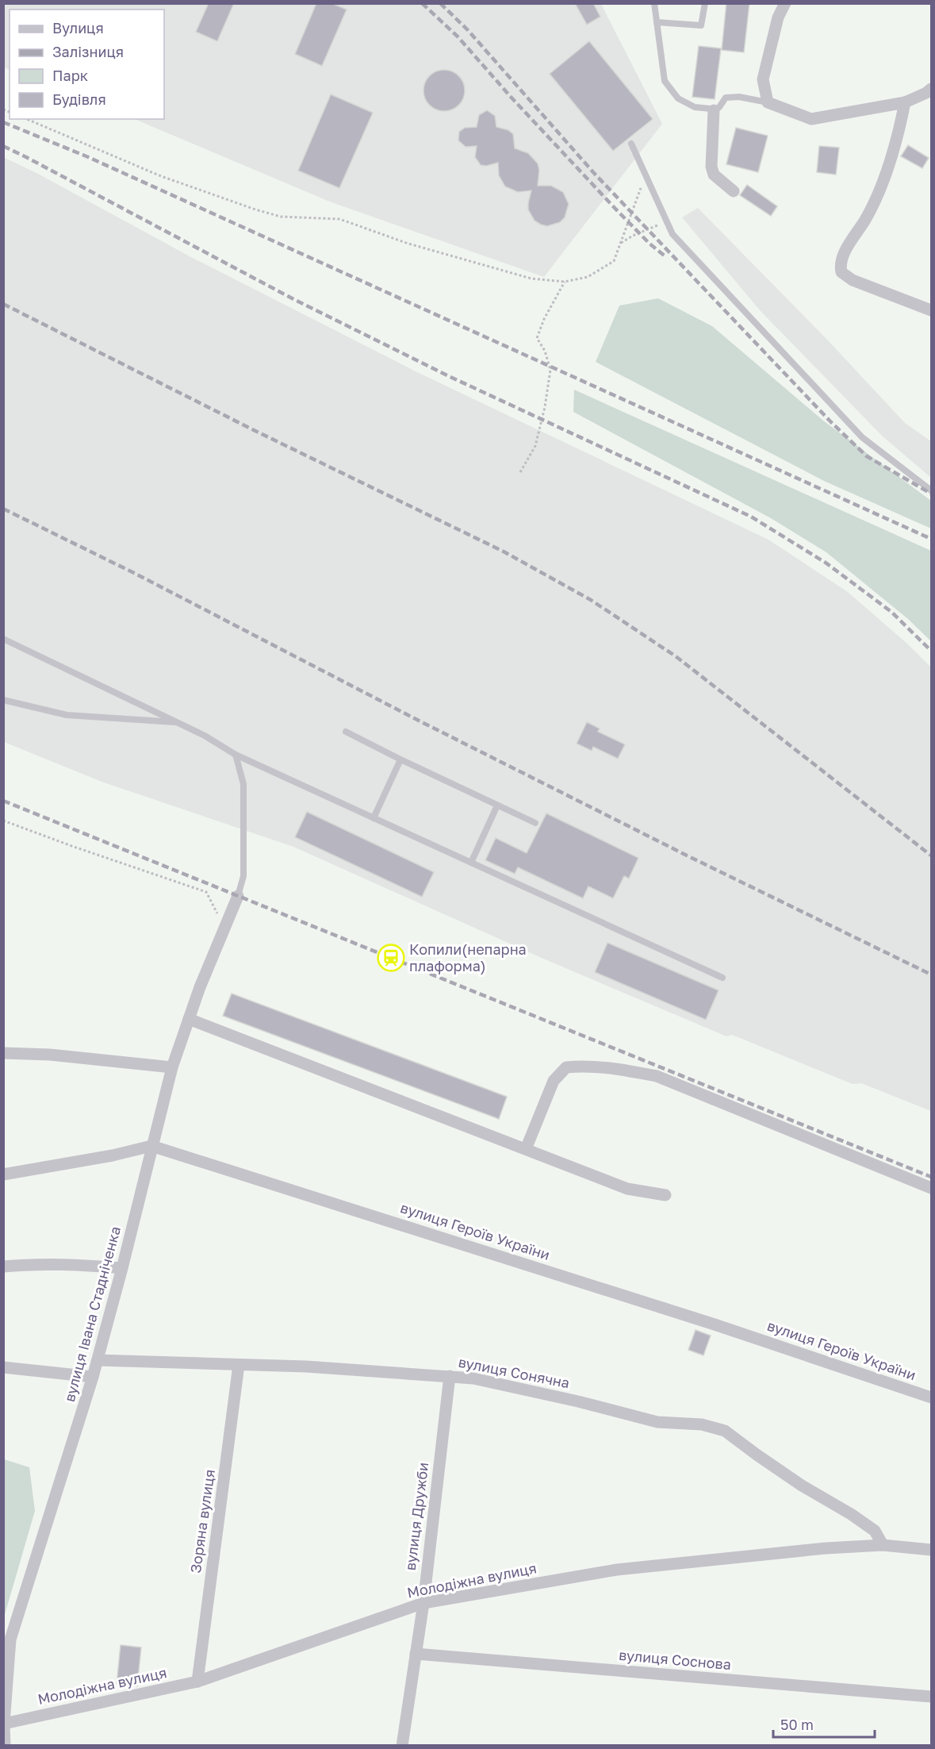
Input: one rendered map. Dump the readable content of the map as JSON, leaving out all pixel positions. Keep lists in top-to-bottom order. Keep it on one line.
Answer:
{"streets":{"street":["вулиця Героїв України","вулиця Івана Стадніченка","вулиця Сонячна","вулиця Дружби","Зоряна вулиця","Молодіжна вулиця","вулиця Соснова"]},"crossings":[["вулиця Героїв України","вулиця Івана Стадніченка"],["вулиця Івана Стадніченка","вулиця Сонячна"],["вулиця Івана Стадніченка","Молодіжна вулиця"],["вулиця Сонячна","вулиця Дружби"],["вулиця Сонячна","Зоряна вулиця"],["вулиця Сонячна","Молодіжна вулиця"],["вулиця Дружби","Молодіжна вулиця"],["вулиця Дружби","вулиця Соснова"],["Зоряна вулиця","Молодіжна вулиця"]],"places":{"station":["Копили(непарна плаформа)"]},"legend":["Вулиця","Залізниця","Парк","Будівля"],"scale_bar":"50 m"}
